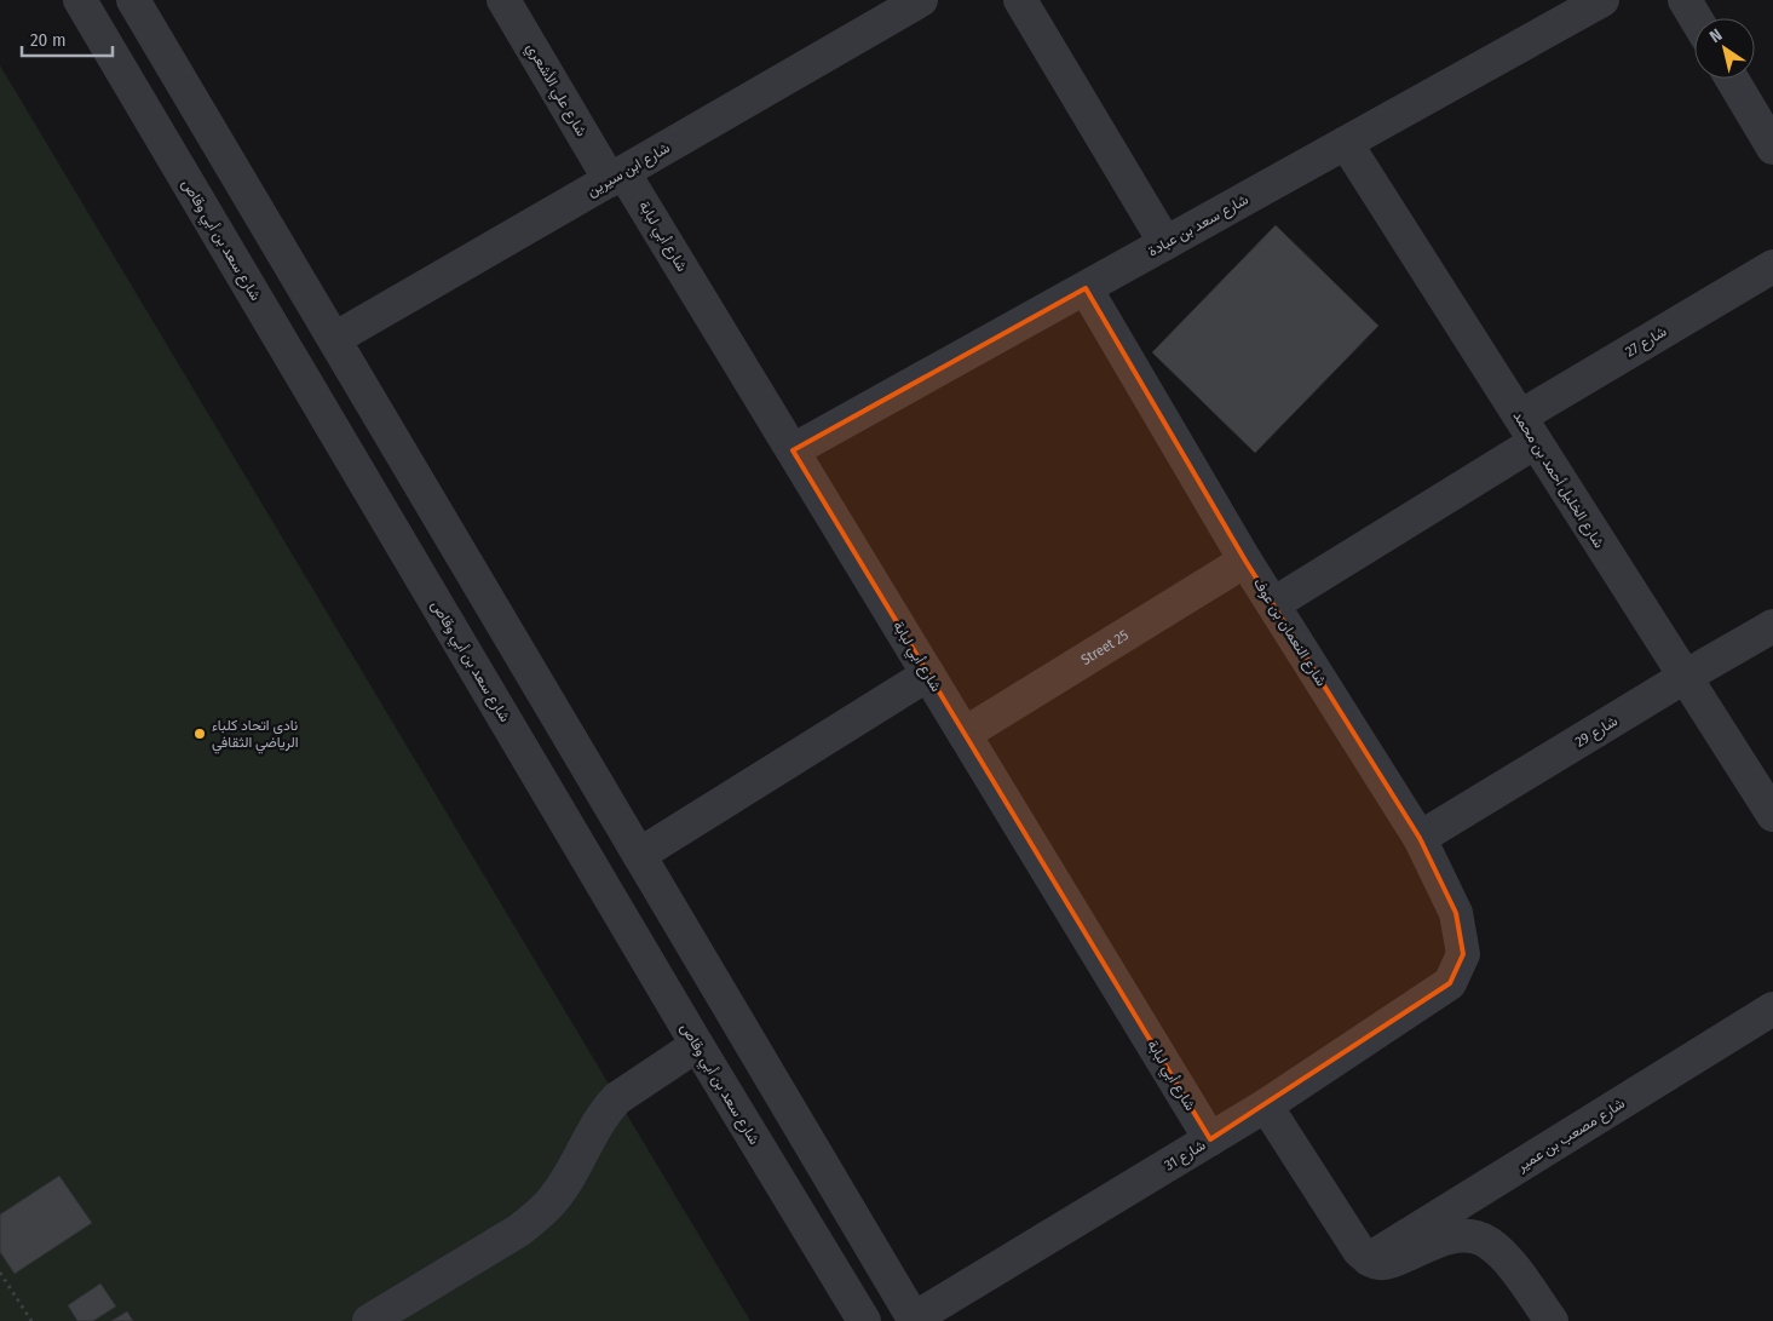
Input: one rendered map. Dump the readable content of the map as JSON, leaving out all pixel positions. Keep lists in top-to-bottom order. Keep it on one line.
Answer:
{"streets":{"street":["شارع علي الأشعري","شارع ابن سيرين","شارع سعد بن عبادة","شارع أبي لبابة","شارع سعد بن أبي وقاص","شارع 27","شارع الخليل أحمد بن محمد","شارع النعمان بن عوف","Street 25","شارع 29","شارع مصعب بن عمير","شارع 31"]},"crossings":[["شارع علي الأشعري","شارع ابن سيرين"],["شارع علي الأشعري","شارع أبي لبابة"],["شارع ابن سيرين","شارع أبي لبابة"],["شارع سعد بن عبادة","شارع أبي لبابة"],["شارع سعد بن عبادة","شارع الخليل أحمد بن محمد"],["شارع سعد بن عبادة","شارع النعمان بن عوف"],["شارع أبي لبابة","Street 25"],["شارع أبي لبابة","شارع 31"],["شارع 27","شارع الخليل أحمد بن محمد"],["شارع 27","شارع النعمان بن عوف"],["شارع الخليل أحمد بن محمد","شارع 29"],["شارع النعمان بن عوف","Street 25"],["شارع النعمان بن عوف","شارع 29"],["شارع النعمان بن عوف","شارع 31"]],"places":["نادي اتحاد كلباء الرياضي الثقافي"],"scale_bar":"20 m","north":"top left"}
